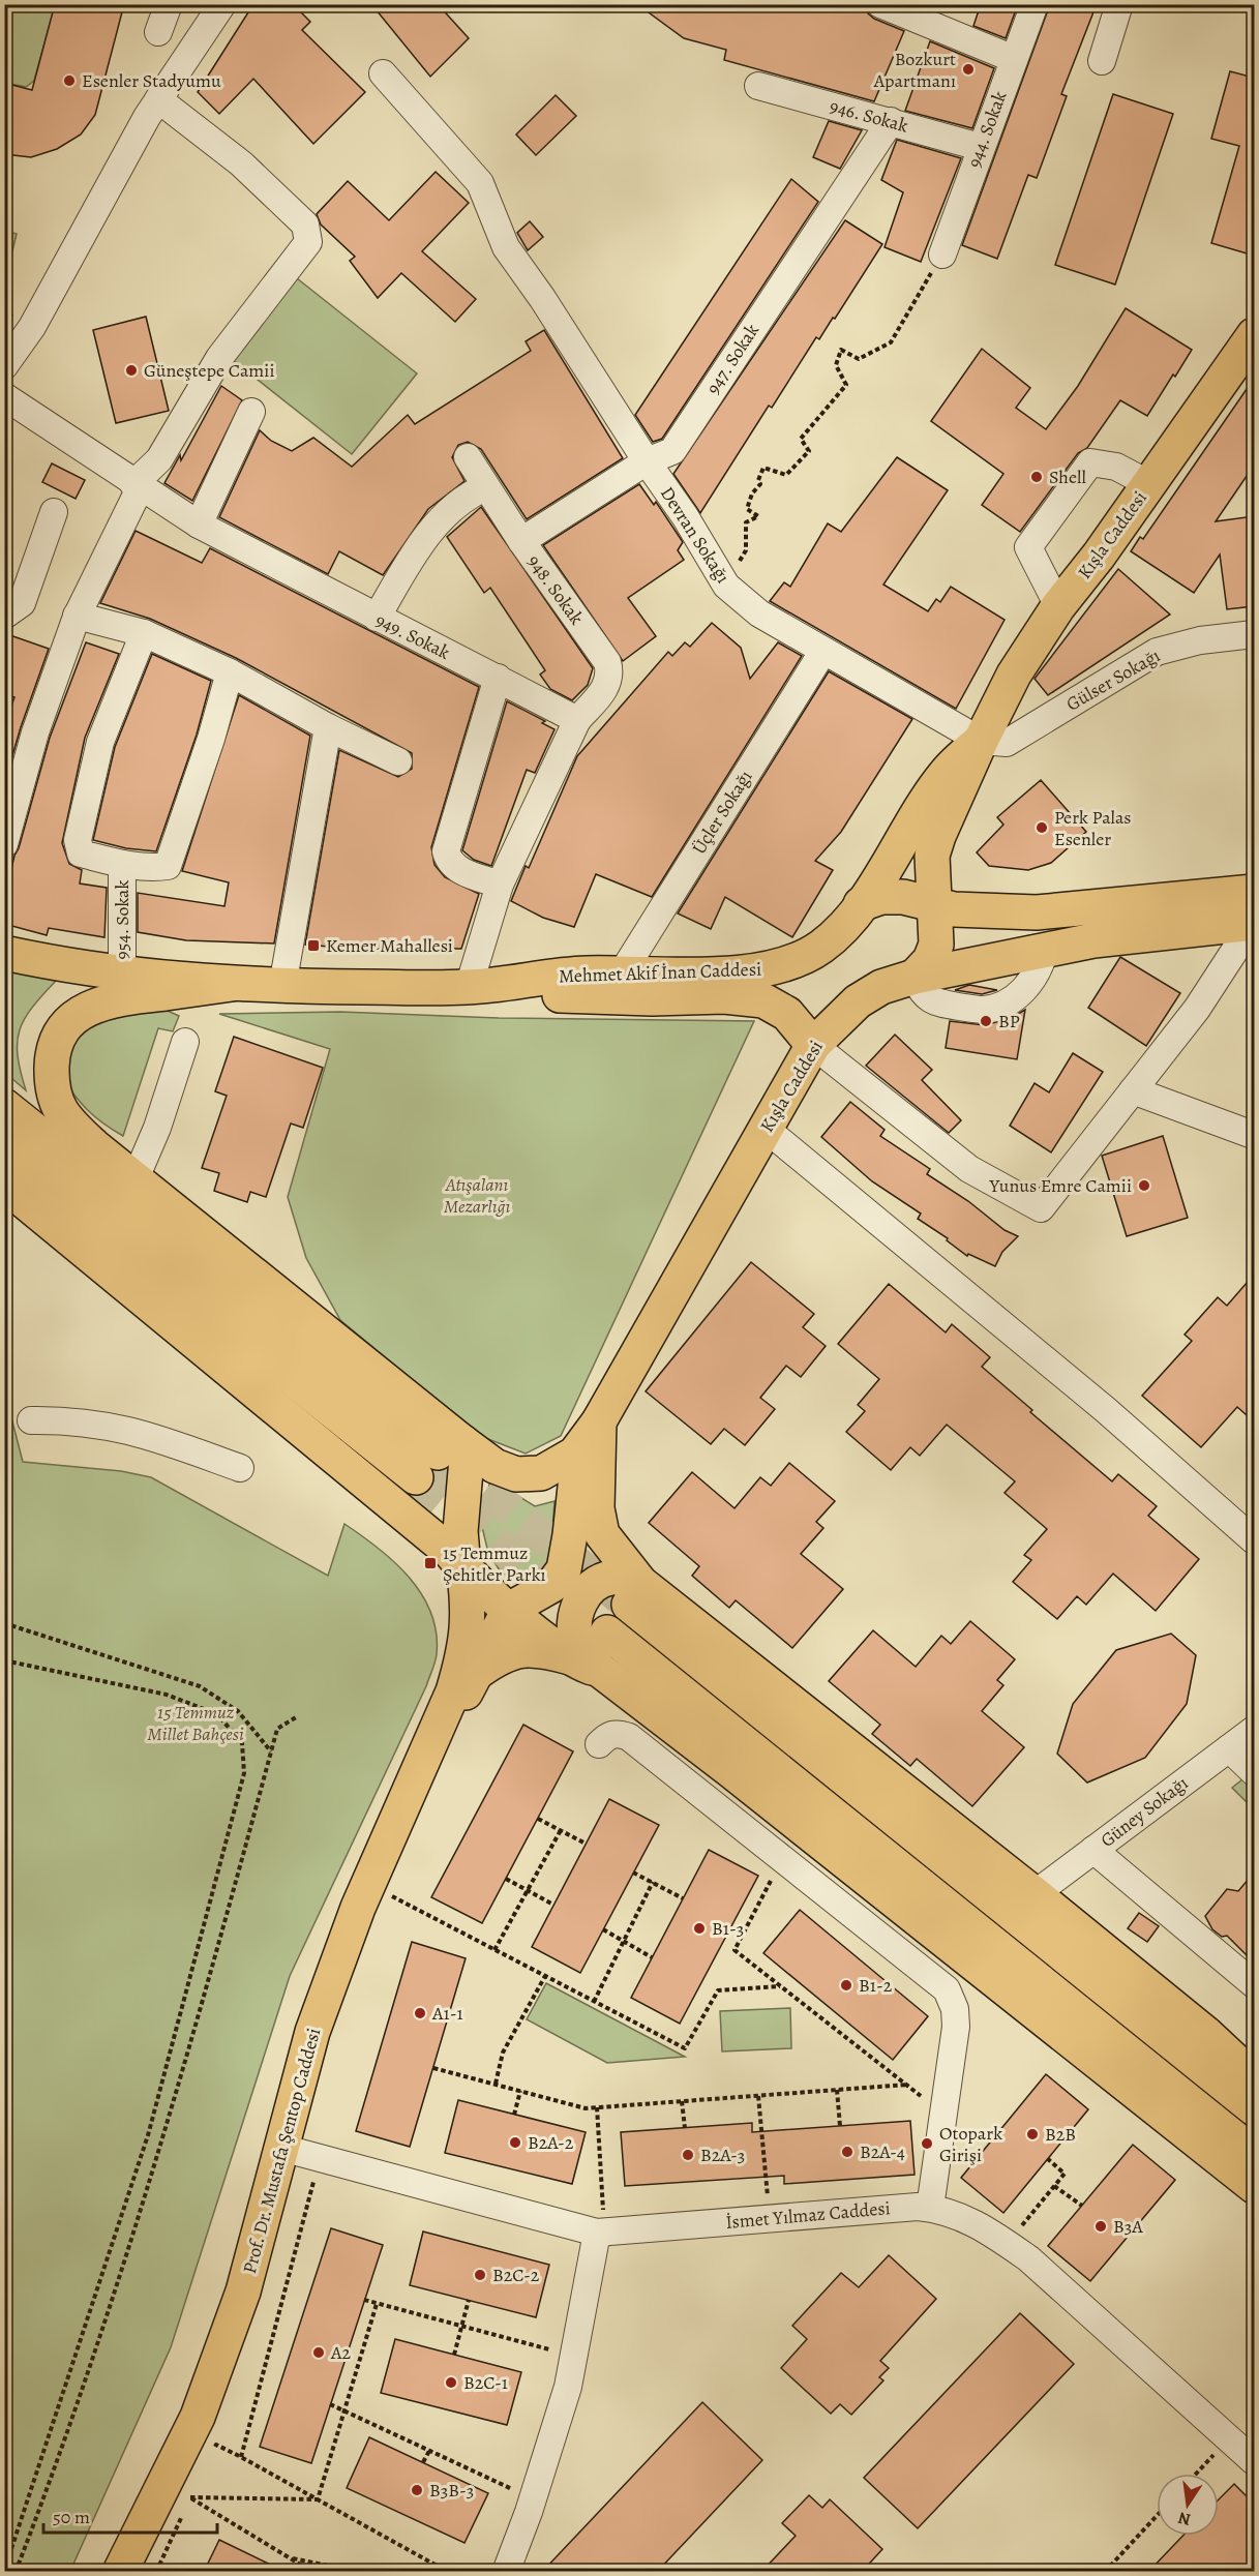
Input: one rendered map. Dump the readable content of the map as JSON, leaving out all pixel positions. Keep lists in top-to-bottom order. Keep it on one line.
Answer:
{"streets":{"main road":["Kışla Caddesi","Mehmet Akif İnan Caddesi","Prof. Dr. Mustafa Şentop Caddesi"],"street":["946. Sokak","944. Sokak","947. Sokak","Devran Sokağı","948. Sokak","949. Sokak","Gülser Sokağı","Üçler Sokağı","954. Sokak","Güney Sokağı","İsmet Yılmaz Caddesi"]},"crossings":[["946. Sokak","944. Sokak"],["946. Sokak","947. Sokak"],["947. Sokak","Devran Sokağı"],["947. Sokak","948. Sokak"],["Devran Sokağı","Kışla Caddesi"],["Devran Sokağı","Gülser Sokağı"],["Devran Sokağı","Üçler Sokağı"],["Kışla Caddesi","Gülser Sokağı"],["Kışla Caddesi","Mehmet Akif İnan Caddesi"],["948. Sokak","949. Sokak"],["Üçler Sokağı","Mehmet Akif İnan Caddesi"],["954. Sokak","Mehmet Akif İnan Caddesi"],["Prof. Dr. Mustafa Şentop Caddesi","İsmet Yılmaz Caddesi"]],"parks":["Atışalanı Mezarlığı","15 Temmuz Millet Bahçesi"],"places":{"other":["Bozkurt Apartmanı","Esenler Stadyumu","Güneştepe Camii","Shell","Perk Palas Esenler","BP","Yunus Emre Camii","B1-3","B1-2","A1-1","B2B","B2A-2","Otopark Girişi","B2A-4","B2A-3","B3A","B2C-2","A2","B2C-1","B3B-3"],"transit":["Kemer Mahallesi","15 Temmuz Şehitler Parkı"]},"scale_bar":"50 m","north":"bottom"}
